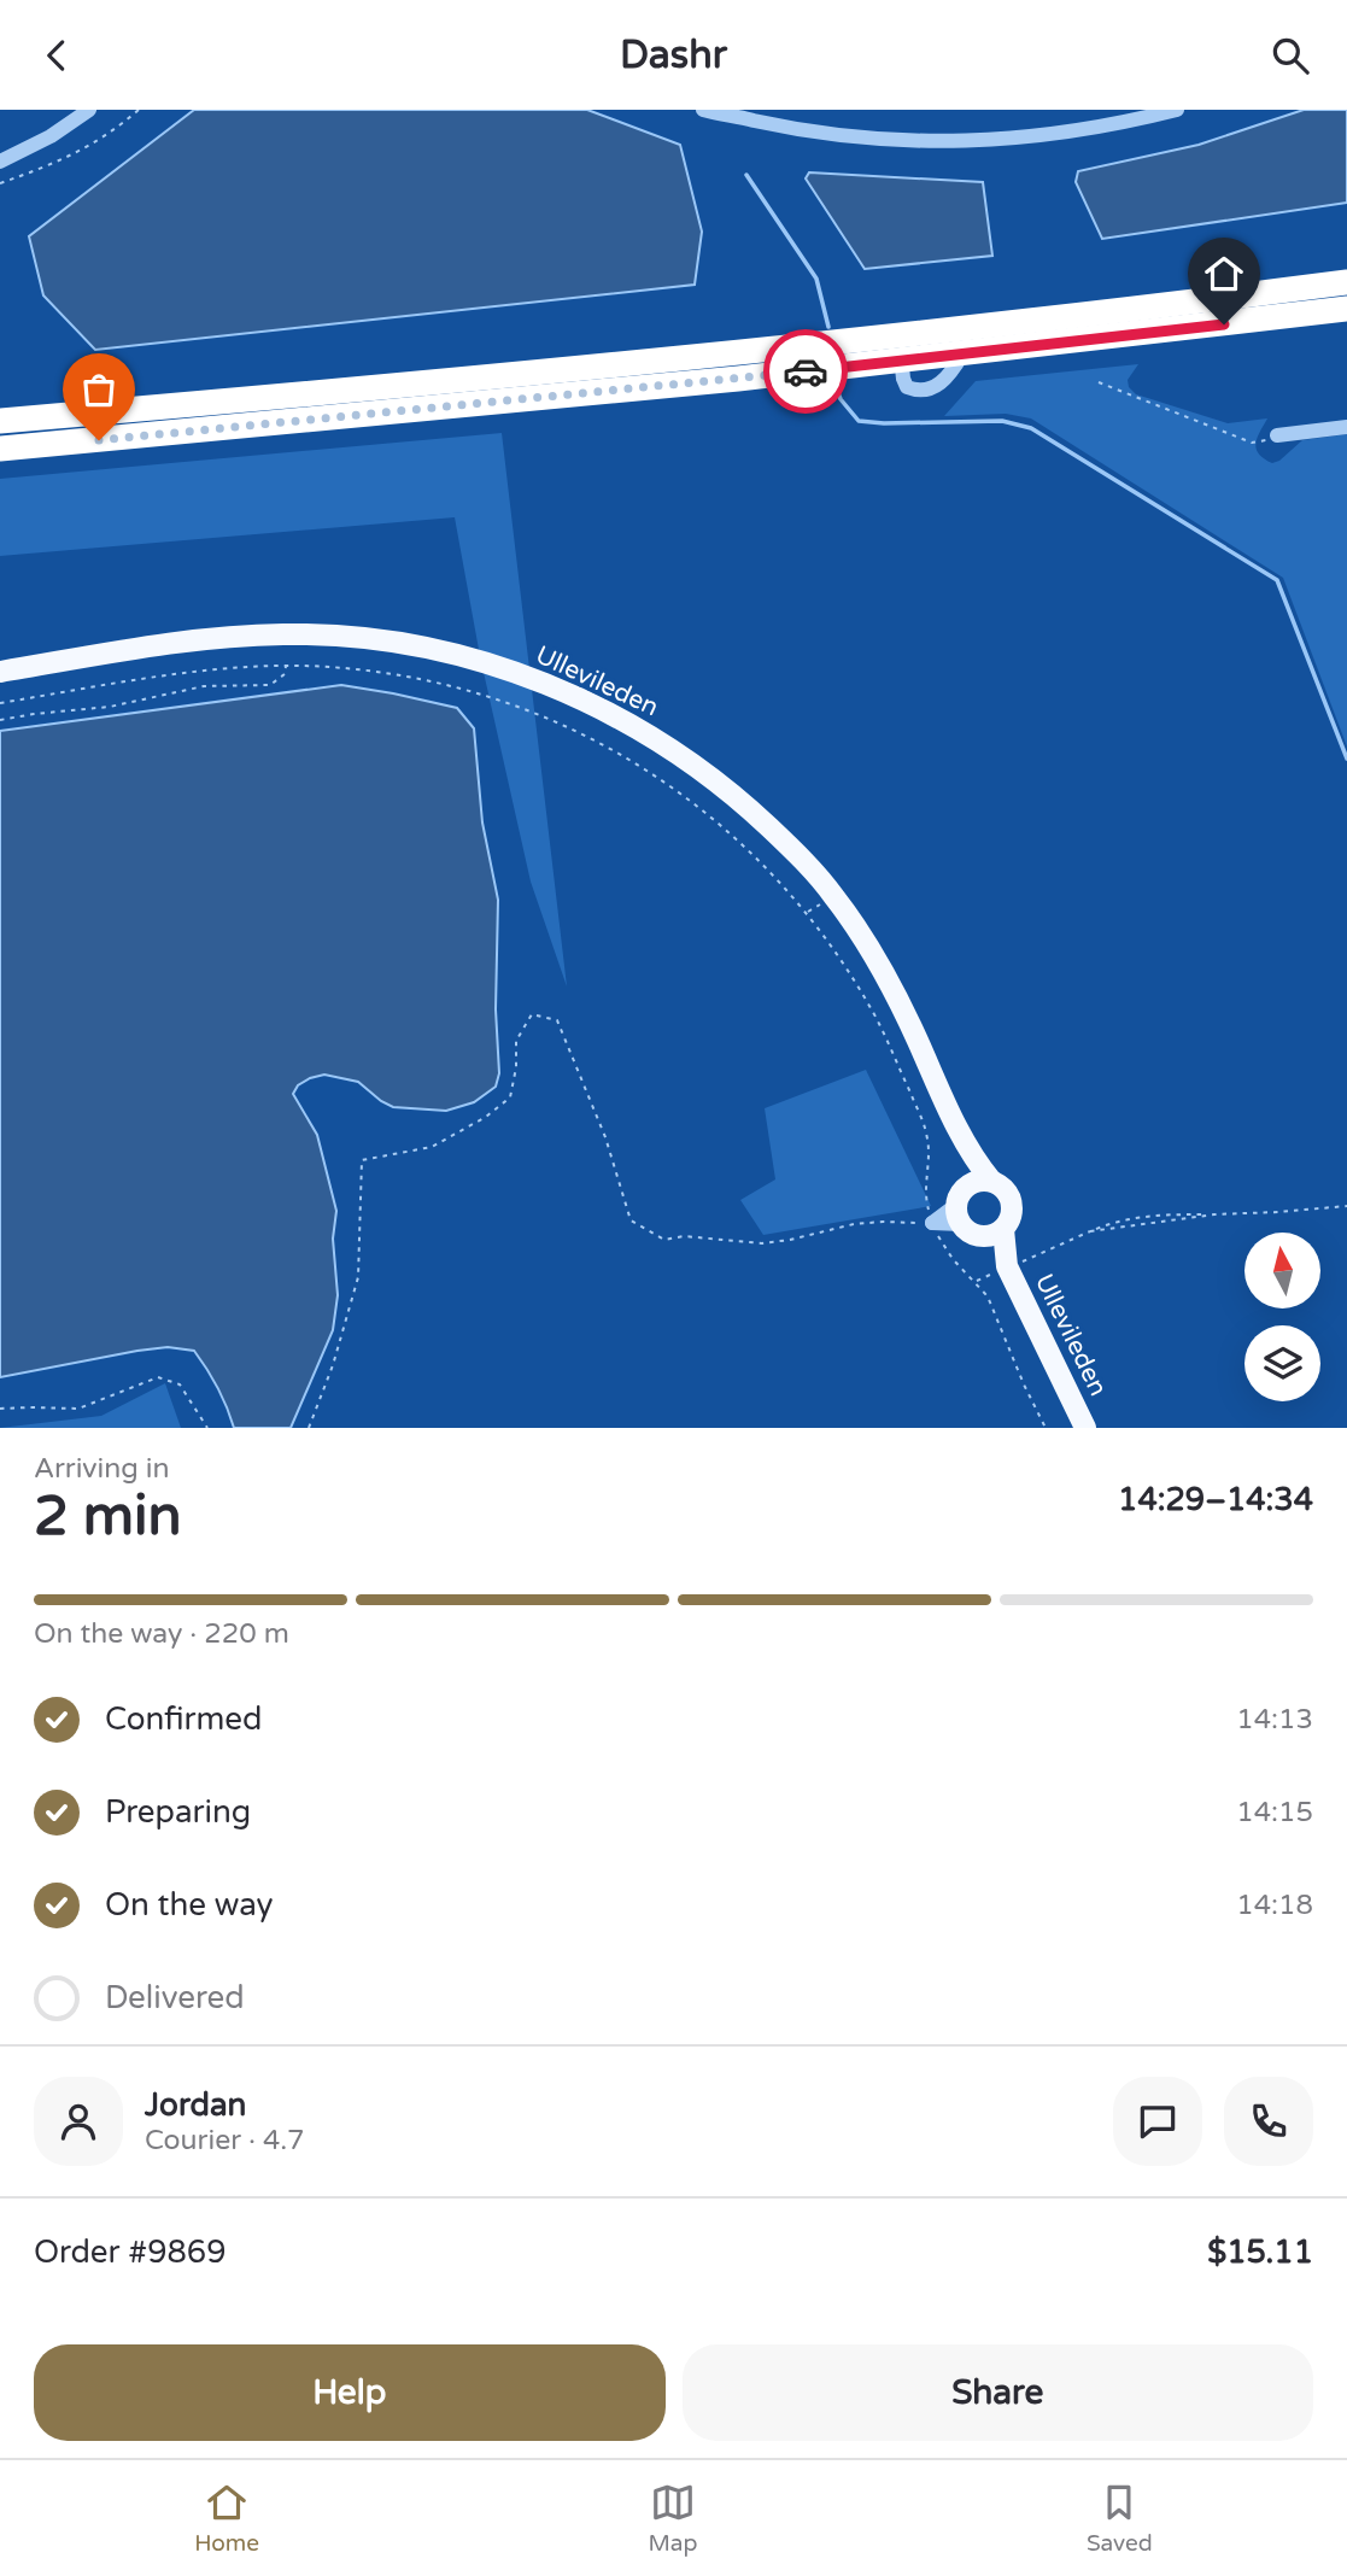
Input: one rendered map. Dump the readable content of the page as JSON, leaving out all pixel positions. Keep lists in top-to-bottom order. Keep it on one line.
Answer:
{"streets":{"main road":["Ullevileden"]},"north":"top","page":{"header":"Dashr","heading":["2 min","Arriving in","14:29–14:34"],"panel":["Jordan","Courier · 4.7","Order #9869","$15.11"],"bar":"On the way · 220 m","list":[["Confirmed","14:13"],["Preparing","14:15"],["On the way","14:18"],"Delivered"],"buttons":["Help","Share"],"tabs":["Home","Map","Saved"]}}
